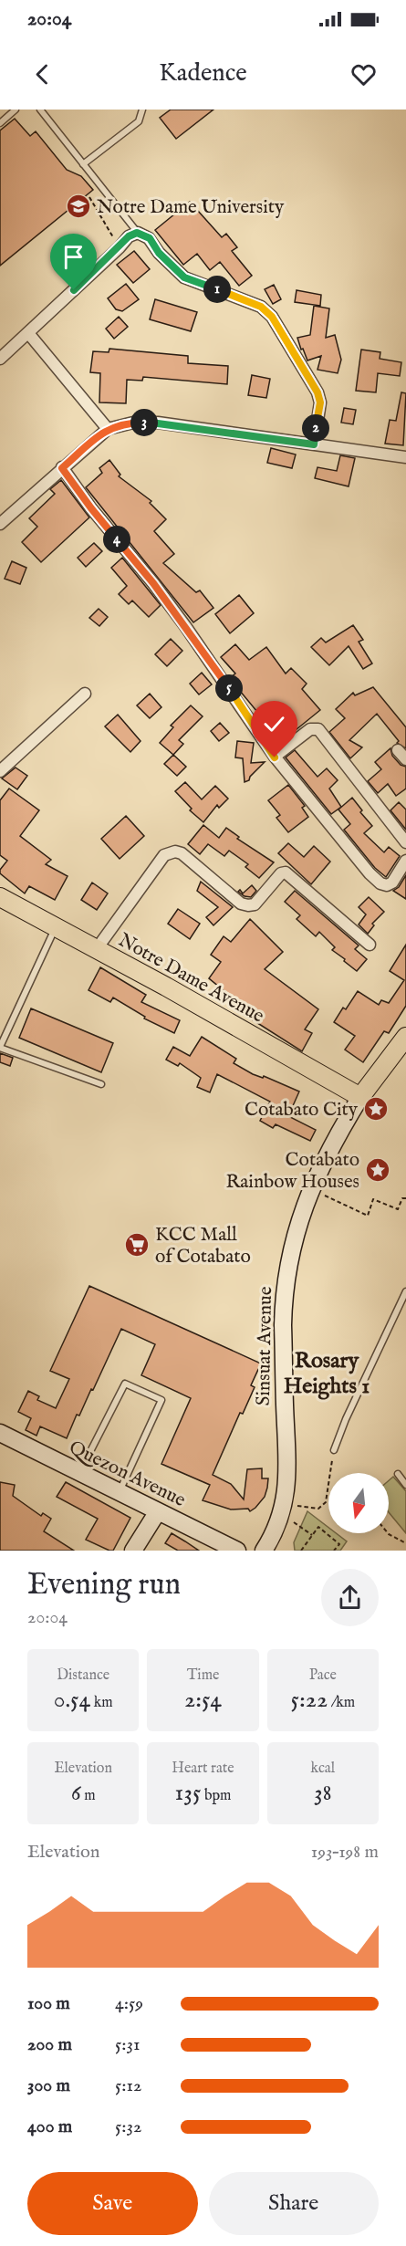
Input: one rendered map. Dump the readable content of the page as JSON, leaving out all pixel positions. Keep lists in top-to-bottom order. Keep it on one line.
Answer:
{"streets":{"main road":["Notre Dame Avenue","Sinsuat Avenue","Quezon Avenue"]},"crossings":[["Notre Dame Avenue","Sinsuat Avenue"]],"districts":["Rosary Heights 1"],"places":{"school or university":["Notre Dame University"],"place":["Cotabato City","Cotabato Rainbow Houses"],"supermarket":["KCC Mall of Cotabato"]},"north":"bottom","page":{"status":"20:04","header":"Kadence","pins":["1","3","2","4","5"],"heading":["Evening run","20:04"],"stats":[["Distance","0.54 km"],["Time","2:54"],["Pace","5:22 /km"],["Elevation","6 m"],["Heart rate","135 bpm"],["kcal","38"]],"chart":["Elevation","193–198 m"],"list":[{"name":"100 m","note":"4:59"},{"name":"200 m","note":"5:31"},{"name":"300 m","note":"5:12"},{"name":"400 m","note":"5:32"}],"buttons":["Save","Share"]}}
